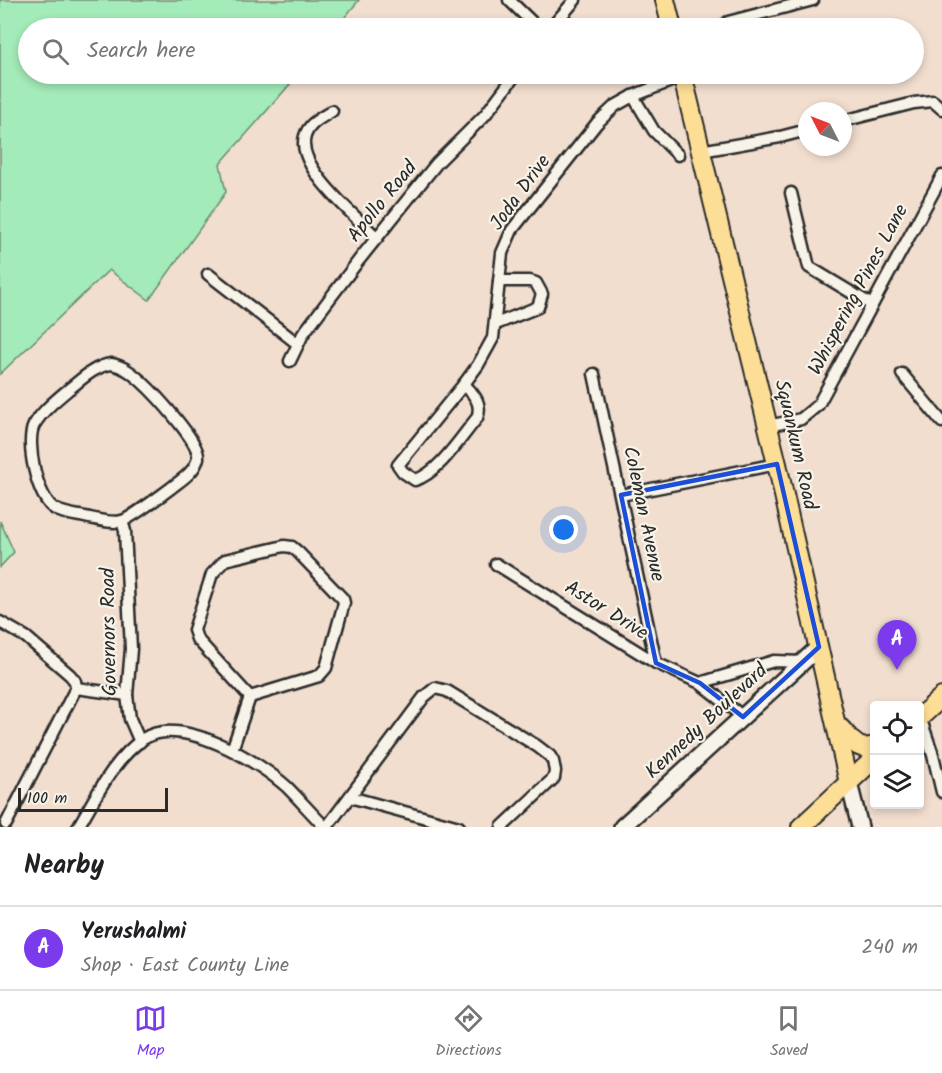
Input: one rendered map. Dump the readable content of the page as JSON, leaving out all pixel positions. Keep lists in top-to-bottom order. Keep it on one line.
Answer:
{"streets":{"main road":["Squankum Road"],"street":["Joda Drive","Apollo Road","Whispering Pines Lane","Coleman Avenue","Astor Drive","Governors Road","Kennedy Boulevard"]},"crossings":[["Whispering Pines Lane","Squankum Road"],["Squankum Road","Kennedy Boulevard"],["Coleman Avenue","Astor Drive"],["Astor Drive","Kennedy Boulevard"]],"scale_bar":"100 m","north":"top left","page":{"search":"Search here","pins":"A","scale":"100 m","heading":"Nearby","list":[{"mark":"A","name":"Yerushalmi","note":"Shop · East County Line","value":"240 m"}],"nav":["Map","Directions","Saved"]}}
